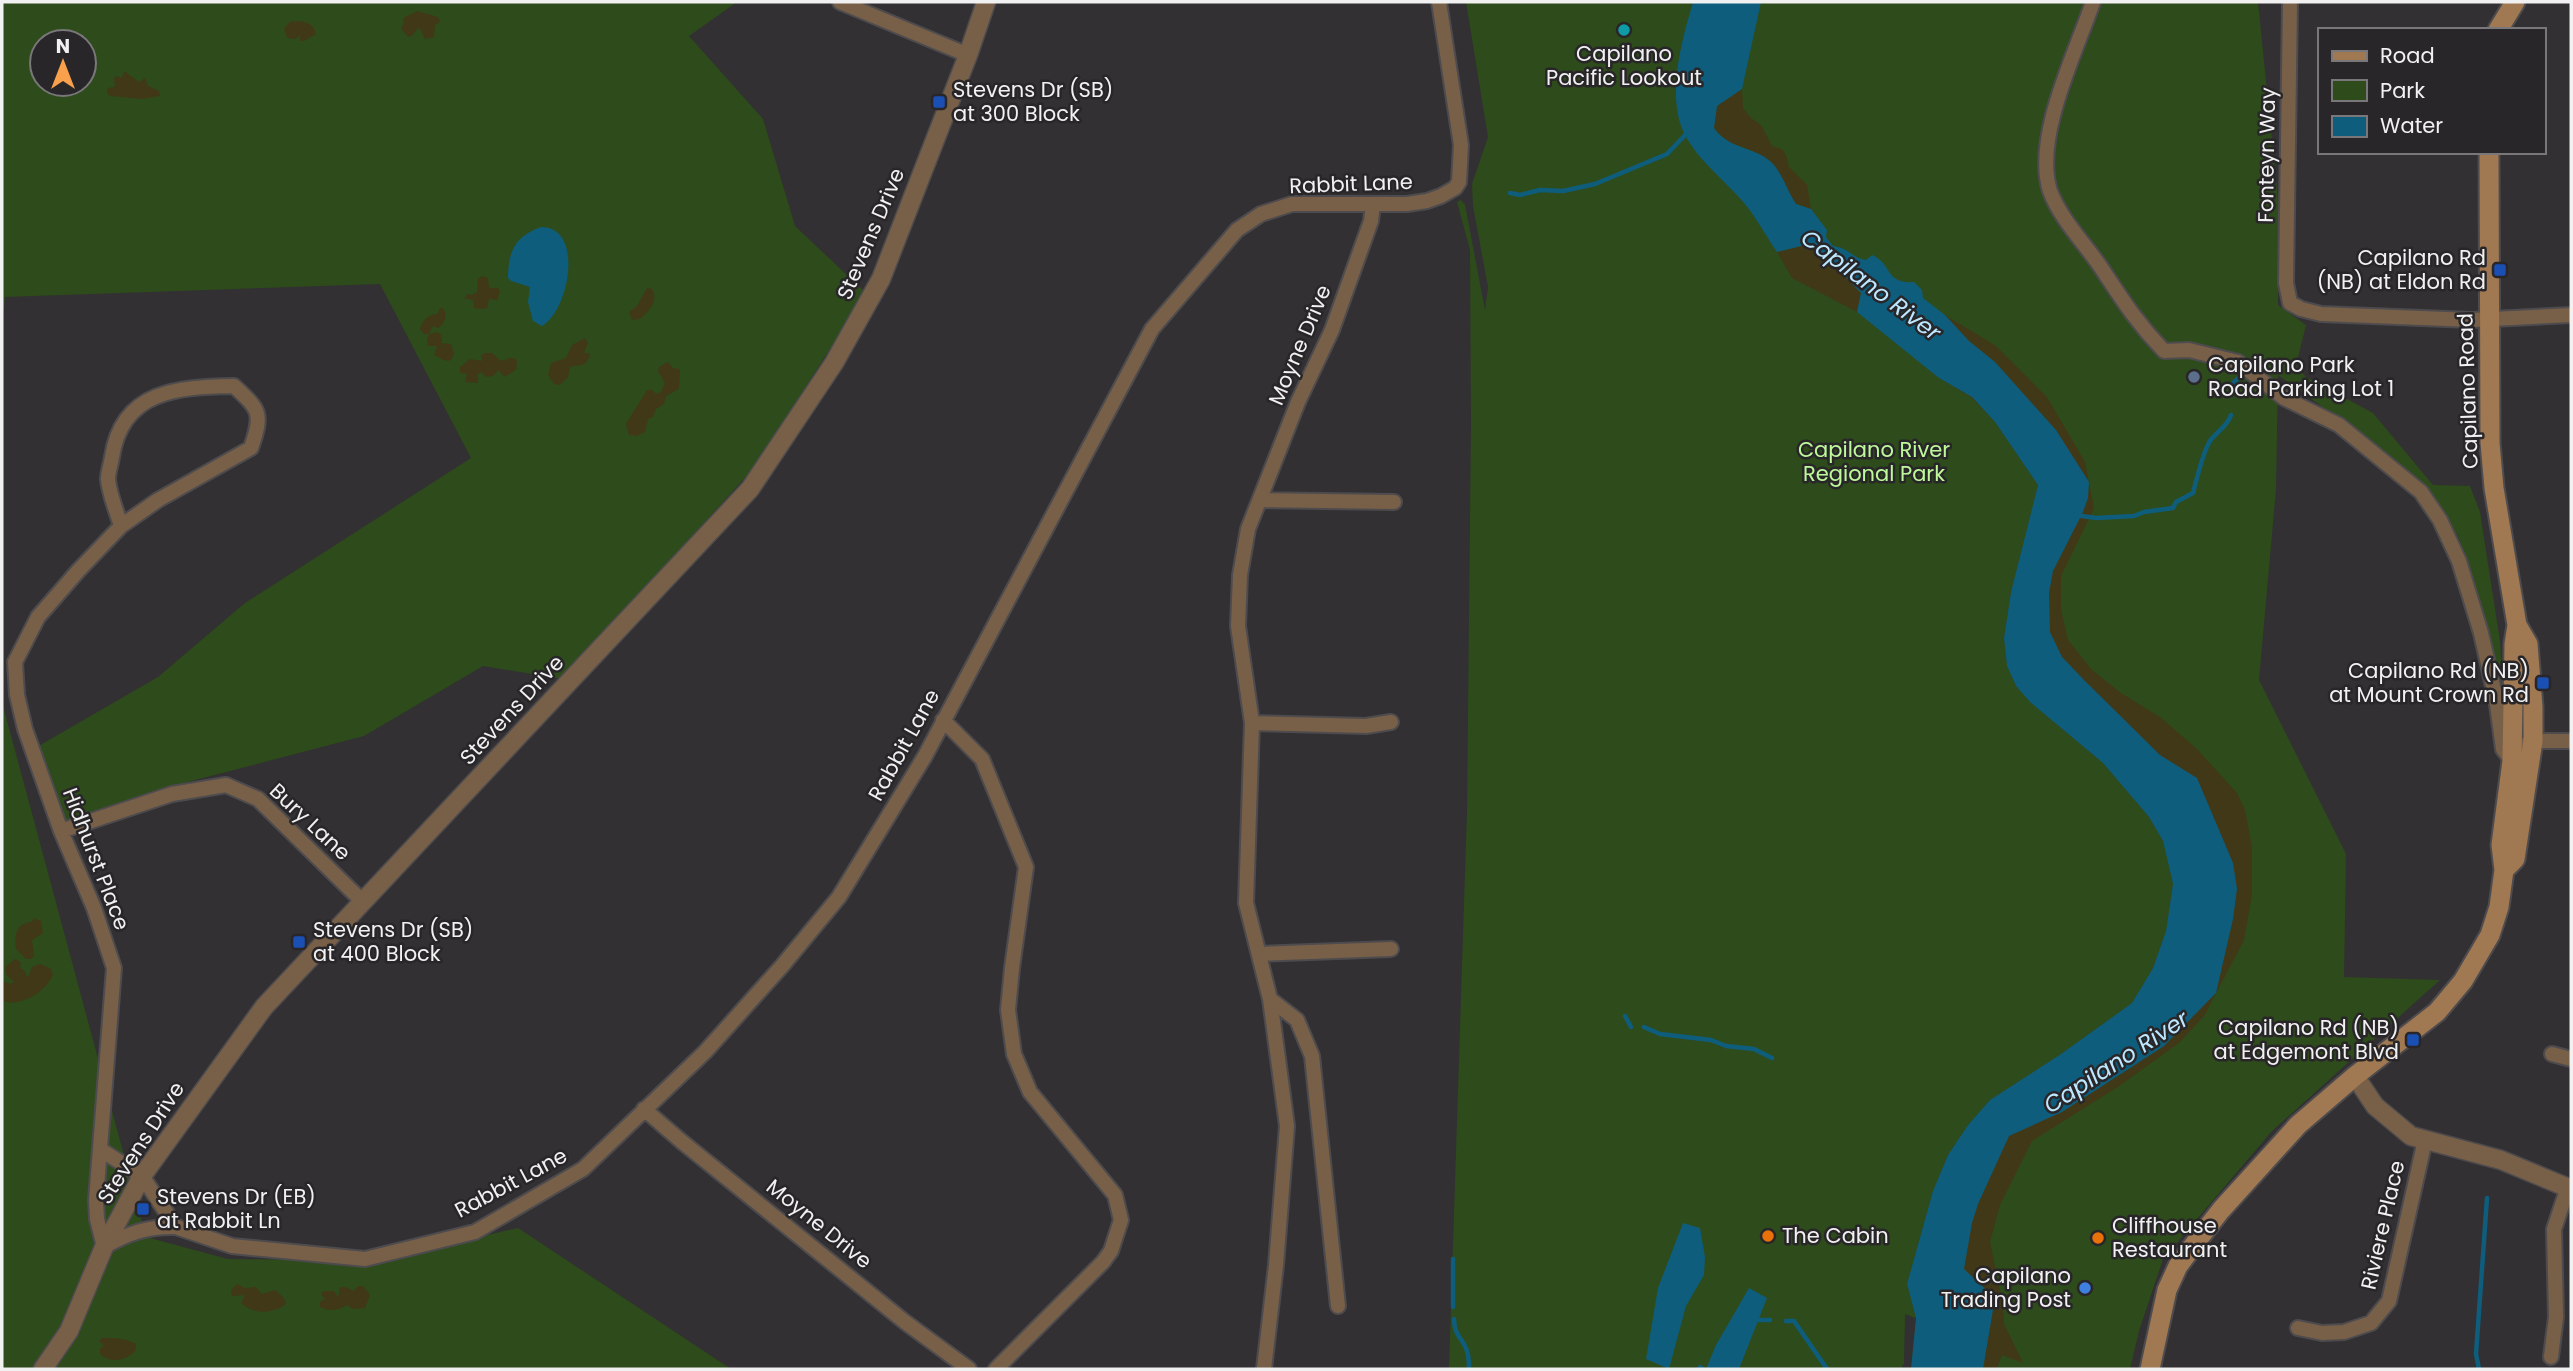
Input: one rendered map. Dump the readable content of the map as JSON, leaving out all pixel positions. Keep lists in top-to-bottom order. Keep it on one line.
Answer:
{"streets":{"main road":["Capilano Road"],"street":["Fonteyn Way","Rabbit Lane","Stevens Drive","Moyne Drive","Bury Lane","Hidhurst Place","Riviere Place"]},"crossings":[["Fonteyn Way","Capilano Road"],["Rabbit Lane","Moyne Drive"],["Stevens Drive","Bury Lane"],["Stevens Drive","Hidhurst Place"],["Bury Lane","Hidhurst Place"]],"water":["Capilano River"],"parks":["Capilano River Regional Park"],"places":{"other":["Capilano Pacific Lookout","Capilano Park Road Parking Lot 1","The Cabin","Cliffhouse Restaurant","Capilano Trading Post"],"transit":["Stevens Dr (SB) at 300 Block","Capilano Rd (NB) at Eldon Rd","Capilano Rd (NB) at Mount Crown Rd","Stevens Dr (SB) at 400 Block","Capilano Rd (NB) at Edgemont Blvd","Stevens Dr (EB) at Rabbit Ln"]},"legend":["Road","Park","Water"],"north":"top"}
